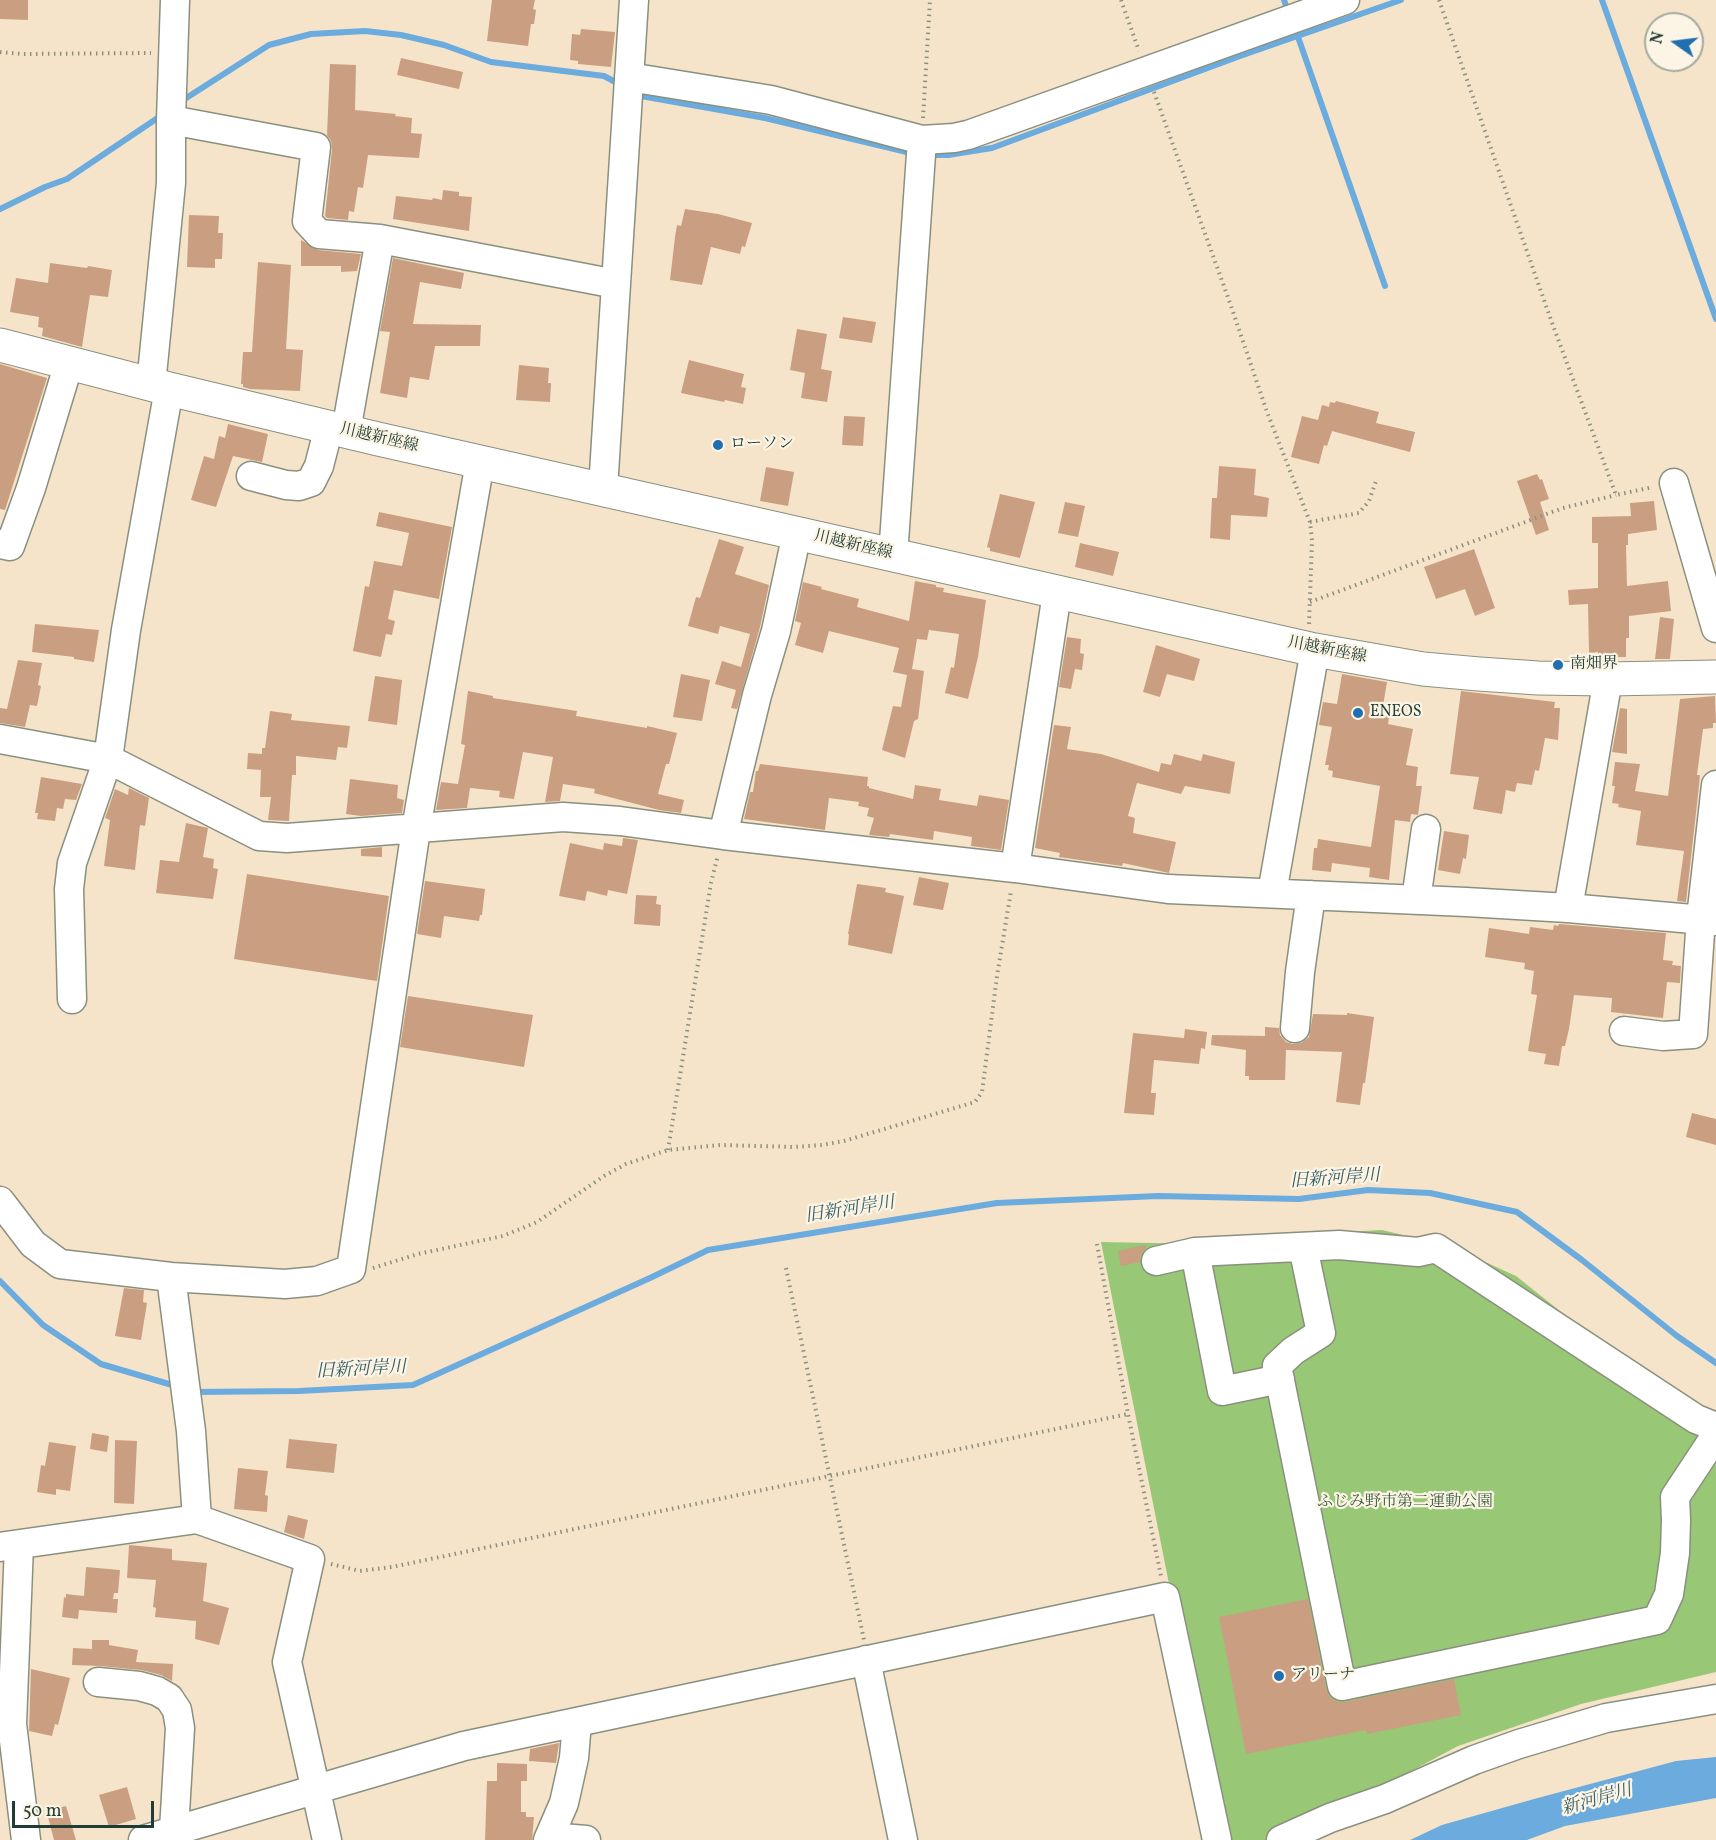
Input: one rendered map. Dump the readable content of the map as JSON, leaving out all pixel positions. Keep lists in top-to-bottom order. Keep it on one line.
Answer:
{"streets":{"main road":["川越新座線"]},"water":["旧新河岸川","新河岸川"],"parks":["ふじみ野市第二運動公園"],"places":["ローソン","南畑界","ENEOS","アリーナ"],"scale_bar":"50 m","north":"left"}
